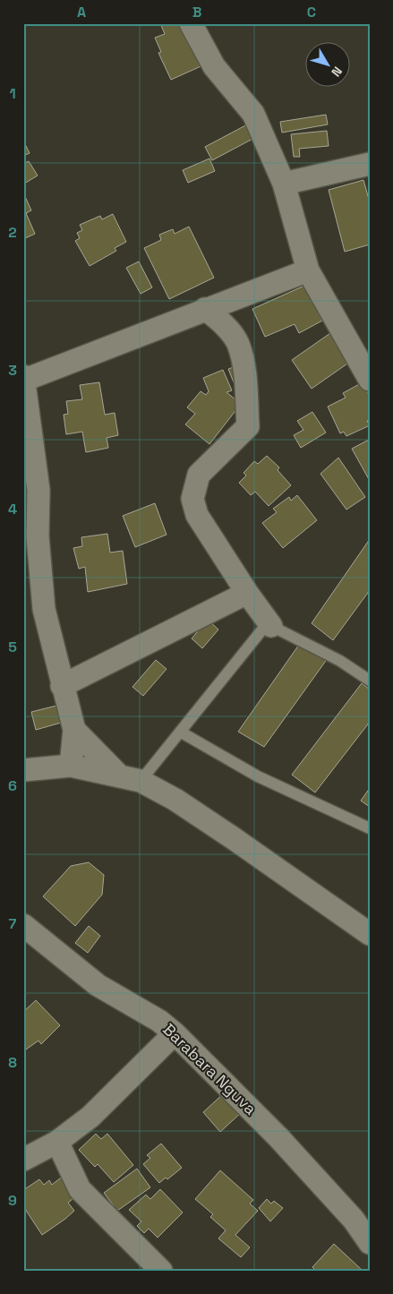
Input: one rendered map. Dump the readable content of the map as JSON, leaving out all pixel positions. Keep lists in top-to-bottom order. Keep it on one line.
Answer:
{"streets":{"street":["Barabara Nguva"]},"north":"bottom right","grid":{"columns":["A","B","C"],"rows":["1","2","3","4","5","6","7","8","9"]}}
